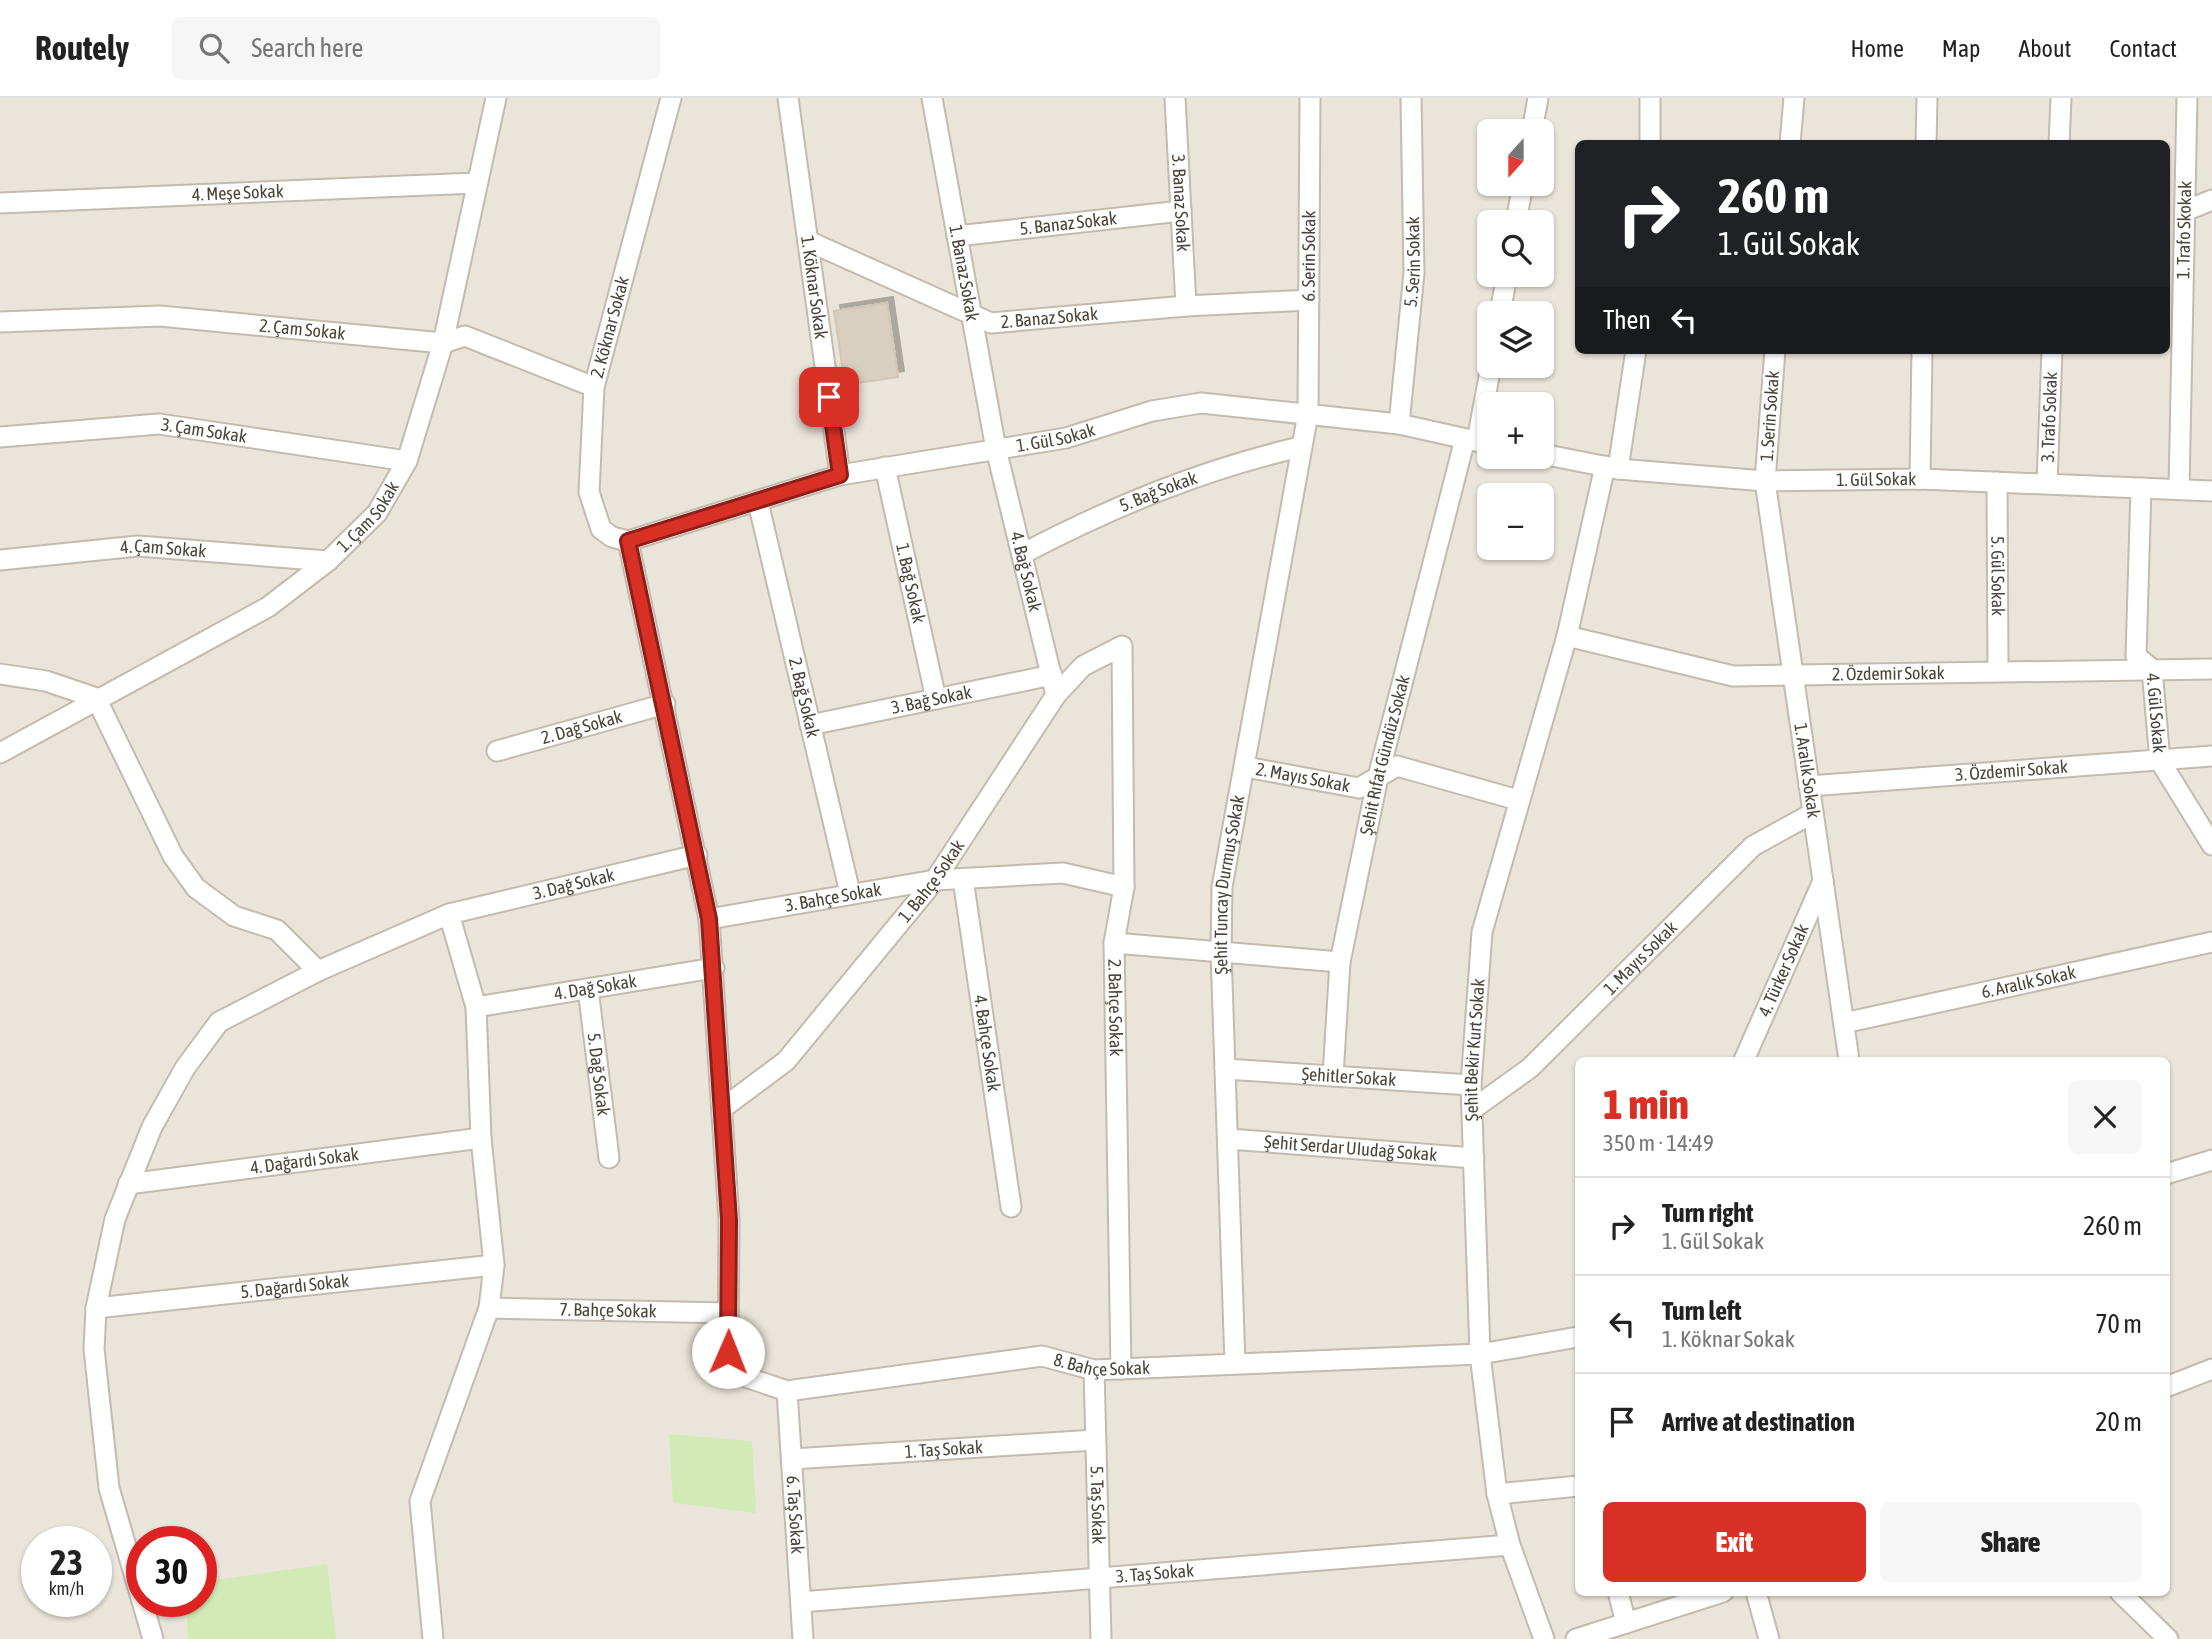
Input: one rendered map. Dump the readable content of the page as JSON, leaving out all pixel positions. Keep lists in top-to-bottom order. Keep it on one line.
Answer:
{"streets":{"street":["4. Meşe Sokak","3. Banaz Sokak","5. Banaz Sokak","1. Trafo Skokak","6. Serin Sokak","5. Serin Sokak","1. Banaz Sokak","1. Köknar Sokak","2. Banaz Sokak","2. Köknar Sokak","2. Çam Sokak","1. Serin Sokak","3. Trafo Sokak","3. Çam Sokak","1. Gül Sokak","5. Bağ Sokak","1. Çam Sokak","4. Çam Sokak","4. Bağ Sokak","5. Gül Sokak","1. Bağ Sokak","2. Özdemir Sokak","2. Bağ Sokak","3. Bağ Sokak","4. Gül Sokak","2. Dağ Sokak","Şehit Rıfat Gündüz Sokak","1. Aralık Sokak","3. Özdemir Sokak","2. Mayıs Sokak","1. Bahçe Sokak","3. Dağ Sokak","Şehit Tuncay Durmuş Sokak","3. Bahçe Sokak","1. Mayıs Sokak","4. Türker Sokak","6. Aralık Sokak","4. Dağ Sokak","2. Bahçe Sokak","4. Bahçe Sokak","Şehit Bekir Kurt Sokak","5. Dağ Sokak","Şehitler Sokak","Şehit Serdar UIudağ Sokak","4. Dağardı Sokak","5. Dağardı Sokak","7. Bahçe Sokak","8. Bahçe Sokak","1. Taş Sokak","5. Taş Sokak","6. Taş Sokak","3. Taş Sokak"]},"crossings":[["4. Meşe Sokak","1. Çam Sokak"],["3. Banaz Sokak","5. Banaz Sokak"],["3. Banaz Sokak","2. Banaz Sokak"],["5. Banaz Sokak","1. Banaz Sokak"],["1. Trafo Skokak","1. Gül Sokak"],["6. Serin Sokak","2. Banaz Sokak"],["6. Serin Sokak","1. Gül Sokak"],["6. Serin Sokak","Şehit Tuncay Durmuş Sokak"],["5. Serin Sokak","1. Gül Sokak"],["1. Banaz Sokak","2. Banaz Sokak"],["1. Banaz Sokak","1. Gül Sokak"],["1. Banaz Sokak","4. Bağ Sokak"],["1. Köknar Sokak","2. Banaz Sokak"],["1. Köknar Sokak","1. Gül Sokak"],["2. Köknar Sokak","2. Çam Sokak"],["2. Köknar Sokak","1. Gül Sokak"],["2. Çam Sokak","1. Çam Sokak"],["1. Serin Sokak","1. Gül Sokak"],["1. Serin Sokak","1. Aralık Sokak"],["3. Trafo Sokak","1. Gül Sokak"],["3. Çam Sokak","1. Çam Sokak"],["1. Gül Sokak","4. Bağ Sokak"],["1. Gül Sokak","5. Gül Sokak"],["1. Gül Sokak","1. Bağ Sokak"],["1. Gül Sokak","2. Bağ Sokak"],["1. Gül Sokak","4. Gül Sokak"],["1. Gül Sokak","Şehit Rıfat Gündüz Sokak"],["1. Gül Sokak","1. Aralık Sokak"],["1. Gül Sokak","Şehit Tuncay Durmuş Sokak"],["1. Gül Sokak","Şehit Bekir Kurt Sokak"],["5. Bağ Sokak","4. Bağ Sokak"],["5. Bağ Sokak","Şehit Tuncay Durmuş Sokak"],["1. Çam Sokak","4. Çam Sokak"],["4. Bağ Sokak","3. Bağ Sokak"],["4. Bağ Sokak","1. Bahçe Sokak"],["5. Gül Sokak","2. Özdemir Sokak"],["1. Bağ Sokak","3. Bağ Sokak"],["2. Özdemir Sokak","4. Gül Sokak"],["2. Özdemir Sokak","1. Aralık Sokak"],["2. Özdemir Sokak","Şehit Bekir Kurt Sokak"],["2. Bağ Sokak","3. Bağ Sokak"],["2. Bağ Sokak","3. Bahçe Sokak"],["4. Gül Sokak","3. Özdemir Sokak"],["Şehit Rıfat Gündüz Sokak","2. Mayıs Sokak"],["Şehit Rıfat Gündüz Sokak","Şehitler Sokak"],["1. Aralık Sokak","3. Özdemir Sokak"],["1. Aralık Sokak","1. Mayıs Sokak"],["1. Aralık Sokak","4. Türker Sokak"],["1. Aralık Sokak","6. Aralık Sokak"],["2. Mayıs Sokak","Şehit Tuncay Durmuş Sokak"],["2. Mayıs Sokak","Şehit Bekir Kurt Sokak"],["1. Bahçe Sokak","3. Bahçe Sokak"],["1. Bahçe Sokak","2. Bahçe Sokak"],["3. Dağ Sokak","4. Dağardı Sokak"],["3. Dağ Sokak","5. Dağardı Sokak"],["Şehit Tuncay Durmuş Sokak","Şehitler Sokak"],["Şehit Tuncay Durmuş Sokak","Şehit Serdar UIudağ Sokak"],["Şehit Tuncay Durmuş Sokak","8. Bahçe Sokak"],["3. Bahçe Sokak","2. Bahçe Sokak"],["3. Bahçe Sokak","4. Bahçe Sokak"],["1. Mayıs Sokak","Şehit Bekir Kurt Sokak"],["4. Dağ Sokak","5. Dağ Sokak"],["2. Bahçe Sokak","8. Bahçe Sokak"],["Şehit Bekir Kurt Sokak","Şehitler Sokak"],["Şehit Bekir Kurt Sokak","Şehit Serdar UIudağ Sokak"],["Şehit Bekir Kurt Sokak","8. Bahçe Sokak"],["Şehit Bekir Kurt Sokak","3. Taş Sokak"],["7. Bahçe Sokak","8. Bahçe Sokak"],["8. Bahçe Sokak","5. Taş Sokak"],["8. Bahçe Sokak","6. Taş Sokak"],["1. Taş Sokak","5. Taş Sokak"],["1. Taş Sokak","6. Taş Sokak"],["5. Taş Sokak","3. Taş Sokak"],["6. Taş Sokak","3. Taş Sokak"]],"north":"bottom","page":{"header":"Routely","search":"Search here","nav":["Home","Map","About","Contact"],"map_buttons":["+","−"],"turn":["260 m","1. Gül Sokak"],"then":"Then","heading":["1 min","350 m · 14:49"],"list":[{"name":"Turn right","note":"1. Gül Sokak","value":"260 m"},{"name":"Turn left","note":"1. Köknar Sokak","value":"70 m"},{"name":"Arrive at destination","value":"20 m"}],"buttons":["Exit","Share"],"speed":"23 km/h","limit":"30"}}
